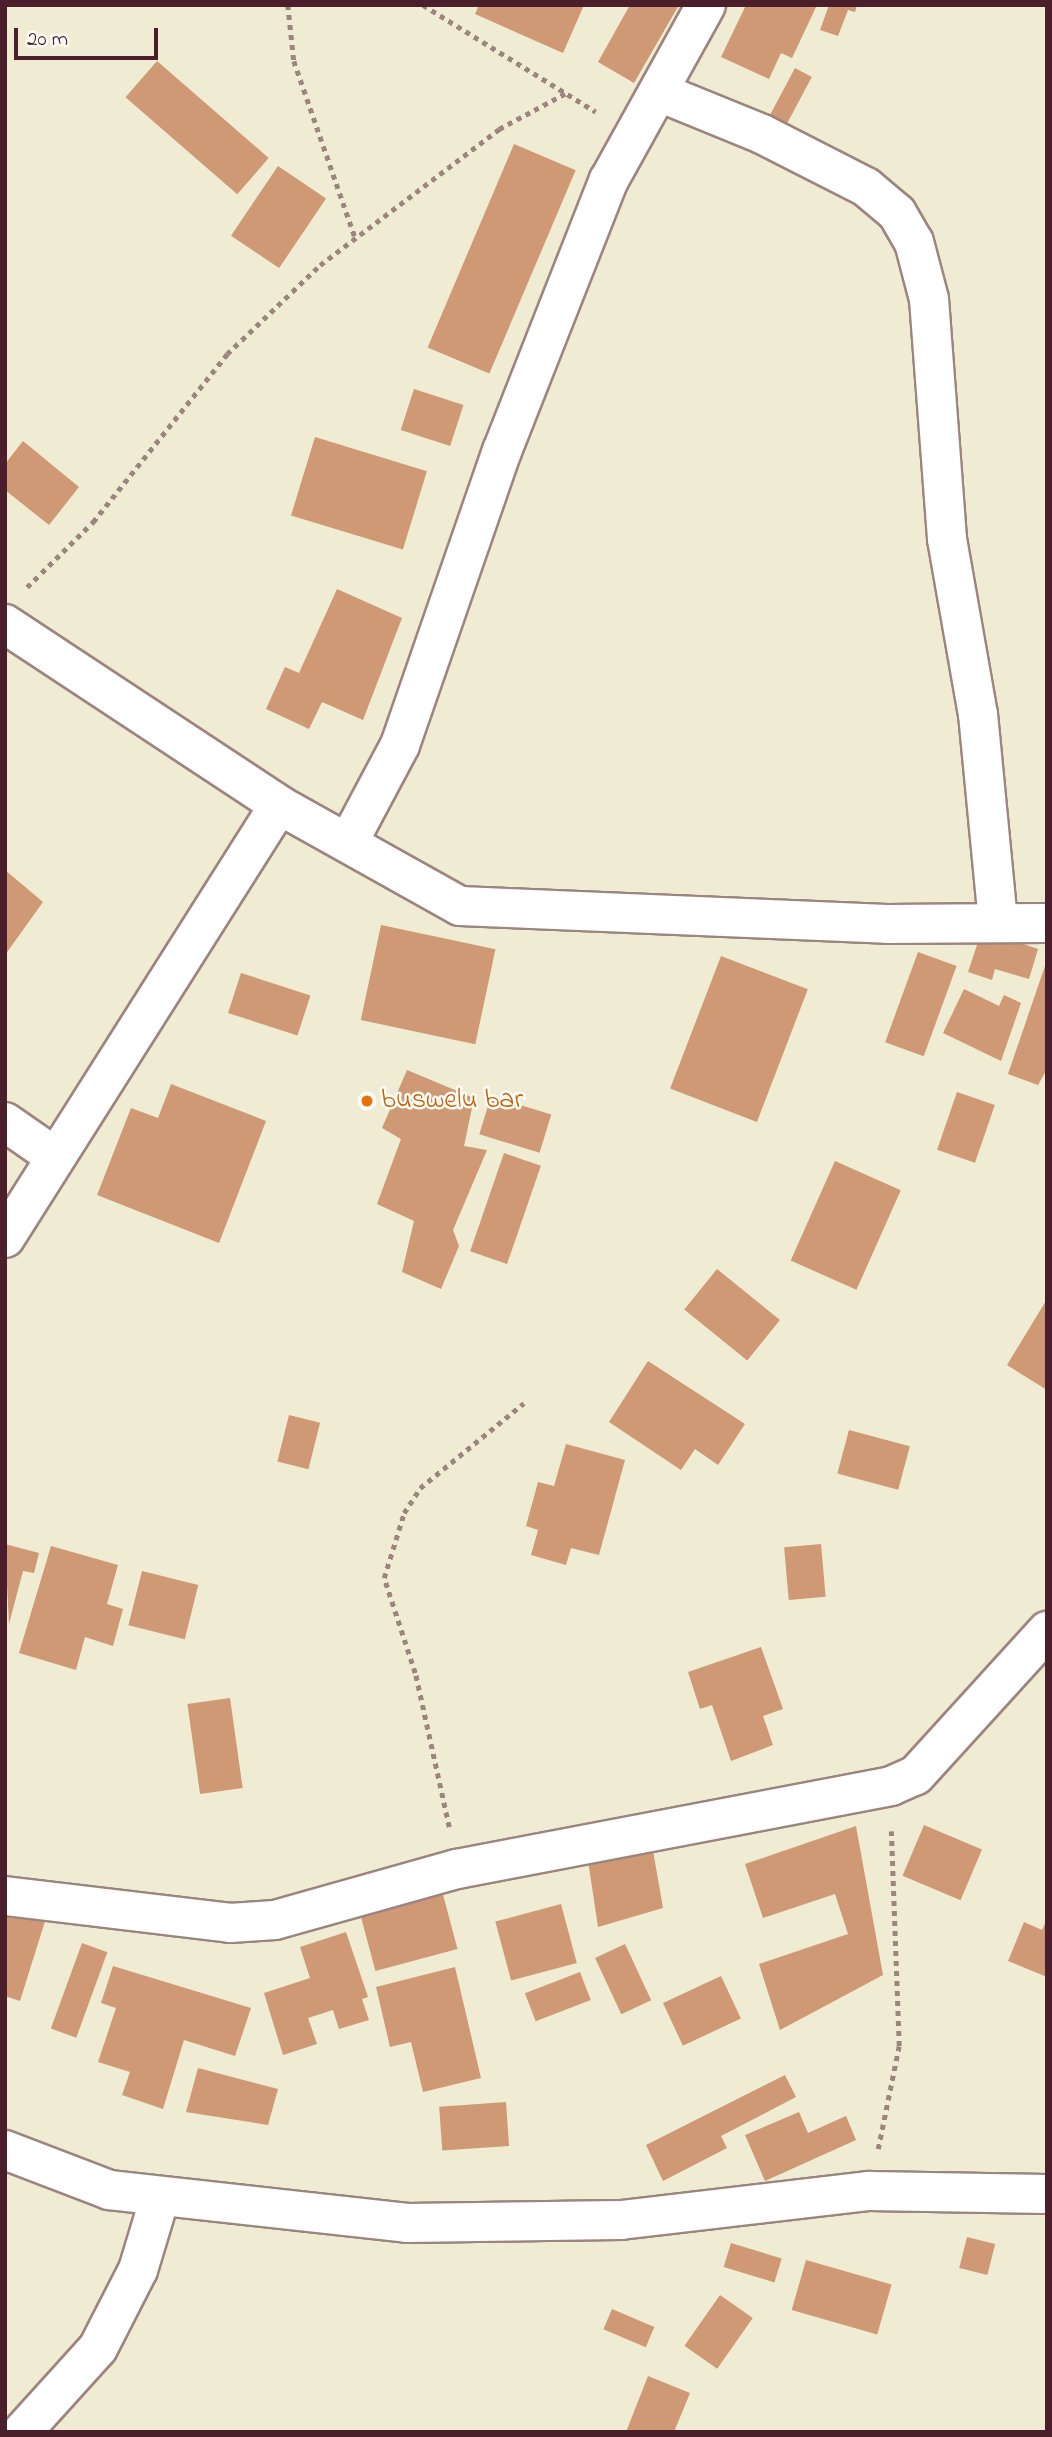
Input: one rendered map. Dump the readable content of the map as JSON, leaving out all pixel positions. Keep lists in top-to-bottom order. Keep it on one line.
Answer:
{"places":["buswelu bar"],"scale_bar":"20 m"}
